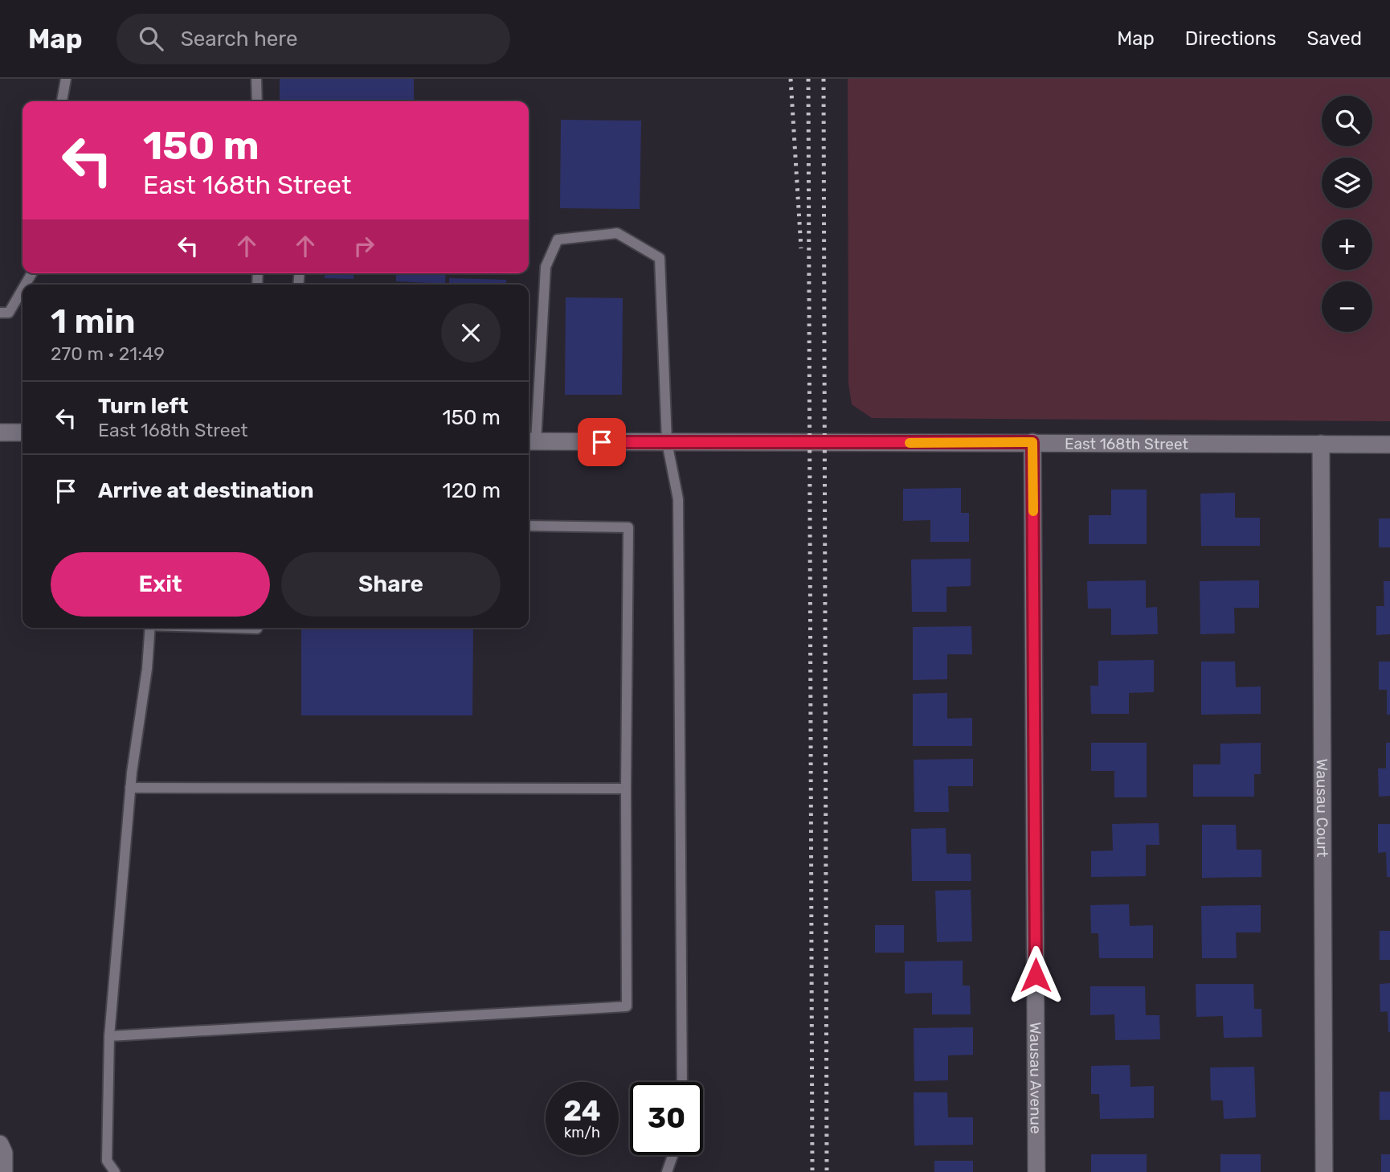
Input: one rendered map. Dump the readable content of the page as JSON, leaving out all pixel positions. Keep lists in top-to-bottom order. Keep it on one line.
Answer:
{"streets":{"street":["East 168th Street","Wausau Court","Wausau Avenue"]},"crossings":[["East 168th Street","Wausau Court"],["East 168th Street","Wausau Avenue"]],"page":{"header":"Map","search":"Search here","nav":["Map","Directions","Saved"],"map_buttons":["+","−"],"turn":["150 m","East 168th Street"],"heading":["1 min","270 m · 21:49"],"list":[{"name":"Turn left","note":"East 168th Street","value":"150 m"},{"name":"Arrive at destination","value":"120 m"}],"buttons":["Exit","Share"],"speed":"24 km/h","limit":"30"}}
